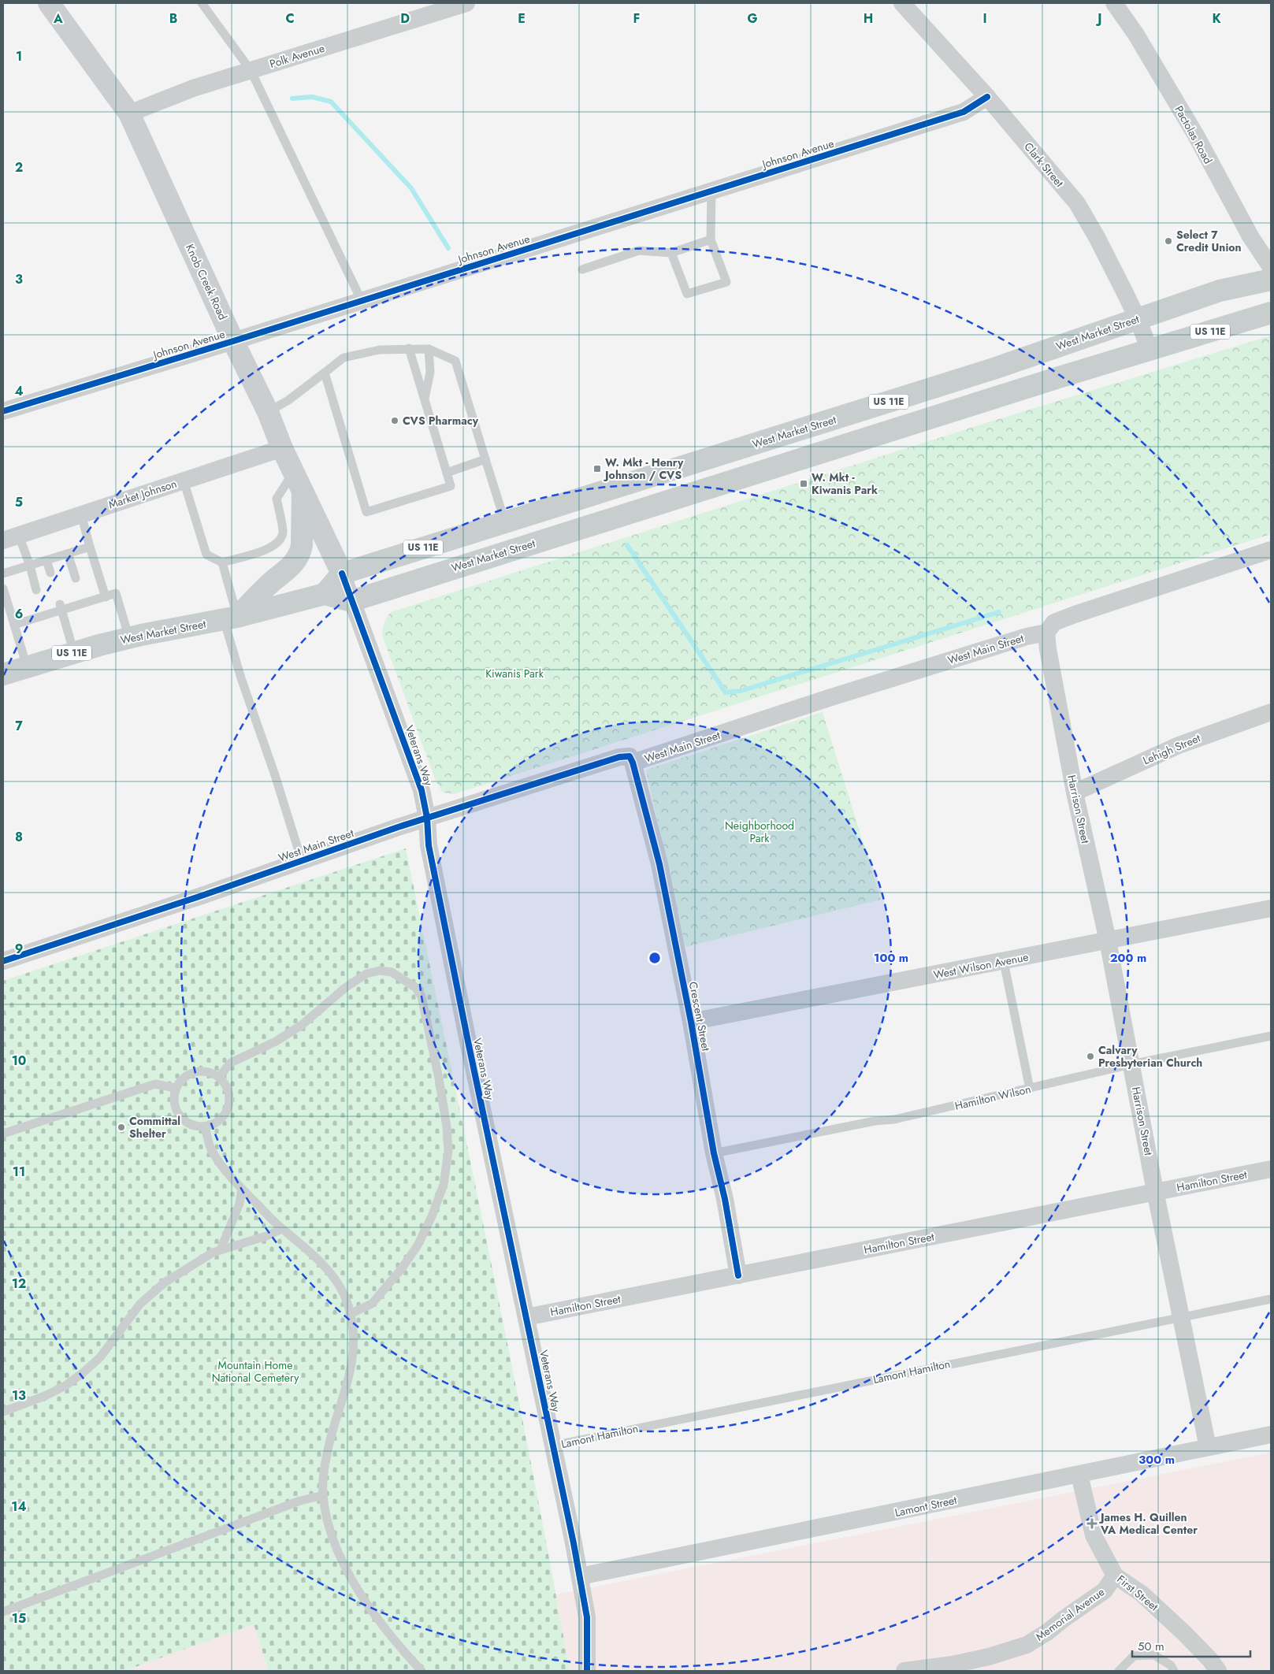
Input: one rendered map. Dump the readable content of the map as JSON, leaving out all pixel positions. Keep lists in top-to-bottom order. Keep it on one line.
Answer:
{"streets":{"main road":["Knob Creek Road","US 11E","West Market Street"],"street":["Polk Avenue","Pactolas Road","Johnson Avenue","Clark Street","Market Johnson","West Main Street","Lehigh Street","Veterans Way","Harrison Street","West Wilson Avenue","Crescent Street","Hamilton Street","Lamont Street","First Street","Memorial Avenue"],"lane":["Hamilton Wilson","Lamont Hamilton"]},"crossings":[["Polk Avenue","Knob Creek Road"],["Johnson Avenue","Clark Street"],["Johnson Avenue","Knob Creek Road"],["Clark Street","West Market Street"],["Knob Creek Road","West Market Street"],["Knob Creek Road","Market Johnson"],["Knob Creek Road","Veterans Way"],["West Market Street","Veterans Way"],["West Main Street","Veterans Way"],["West Main Street","Harrison Street"],["West Main Street","Crescent Street"],["Lehigh Street","Harrison Street"],["Veterans Way","Hamilton Street"],["Veterans Way","Lamont Hamilton"],["Veterans Way","Lamont Street"],["Harrison Street","West Wilson Avenue"],["Harrison Street","Hamilton Wilson"],["Harrison Street","Hamilton Street"],["Harrison Street","Lamont Hamilton"],["Harrison Street","Lamont Street"],["West Wilson Avenue","Crescent Street"],["Crescent Street","Hamilton Wilson"],["Crescent Street","Hamilton Street"],["Lamont Street","First Street"],["First Street","Memorial Avenue"]],"parks":["Kiwanis Park","Neighborhood Park","Mountain Home National Cemetery"],"places":{"other":["Select 7 Credit Union","CVS Pharmacy","Calvary Presbyterian Church","Committal Shelter"],"transit":["W. Mkt - Henry Johnson / CVS","W. Mkt - Kiwanis Park"],"health":["James H. Quillen VA Medical Center"]},"scale_bar":"50 m","grid":{"columns":["A","B","C","D","E","F","G","H","I","J","K"],"rows":["1","2","3","4","5","6","7","8","9","10","11","12","13","14","15"]},"rings":["100 m","200 m","300 m"]}
